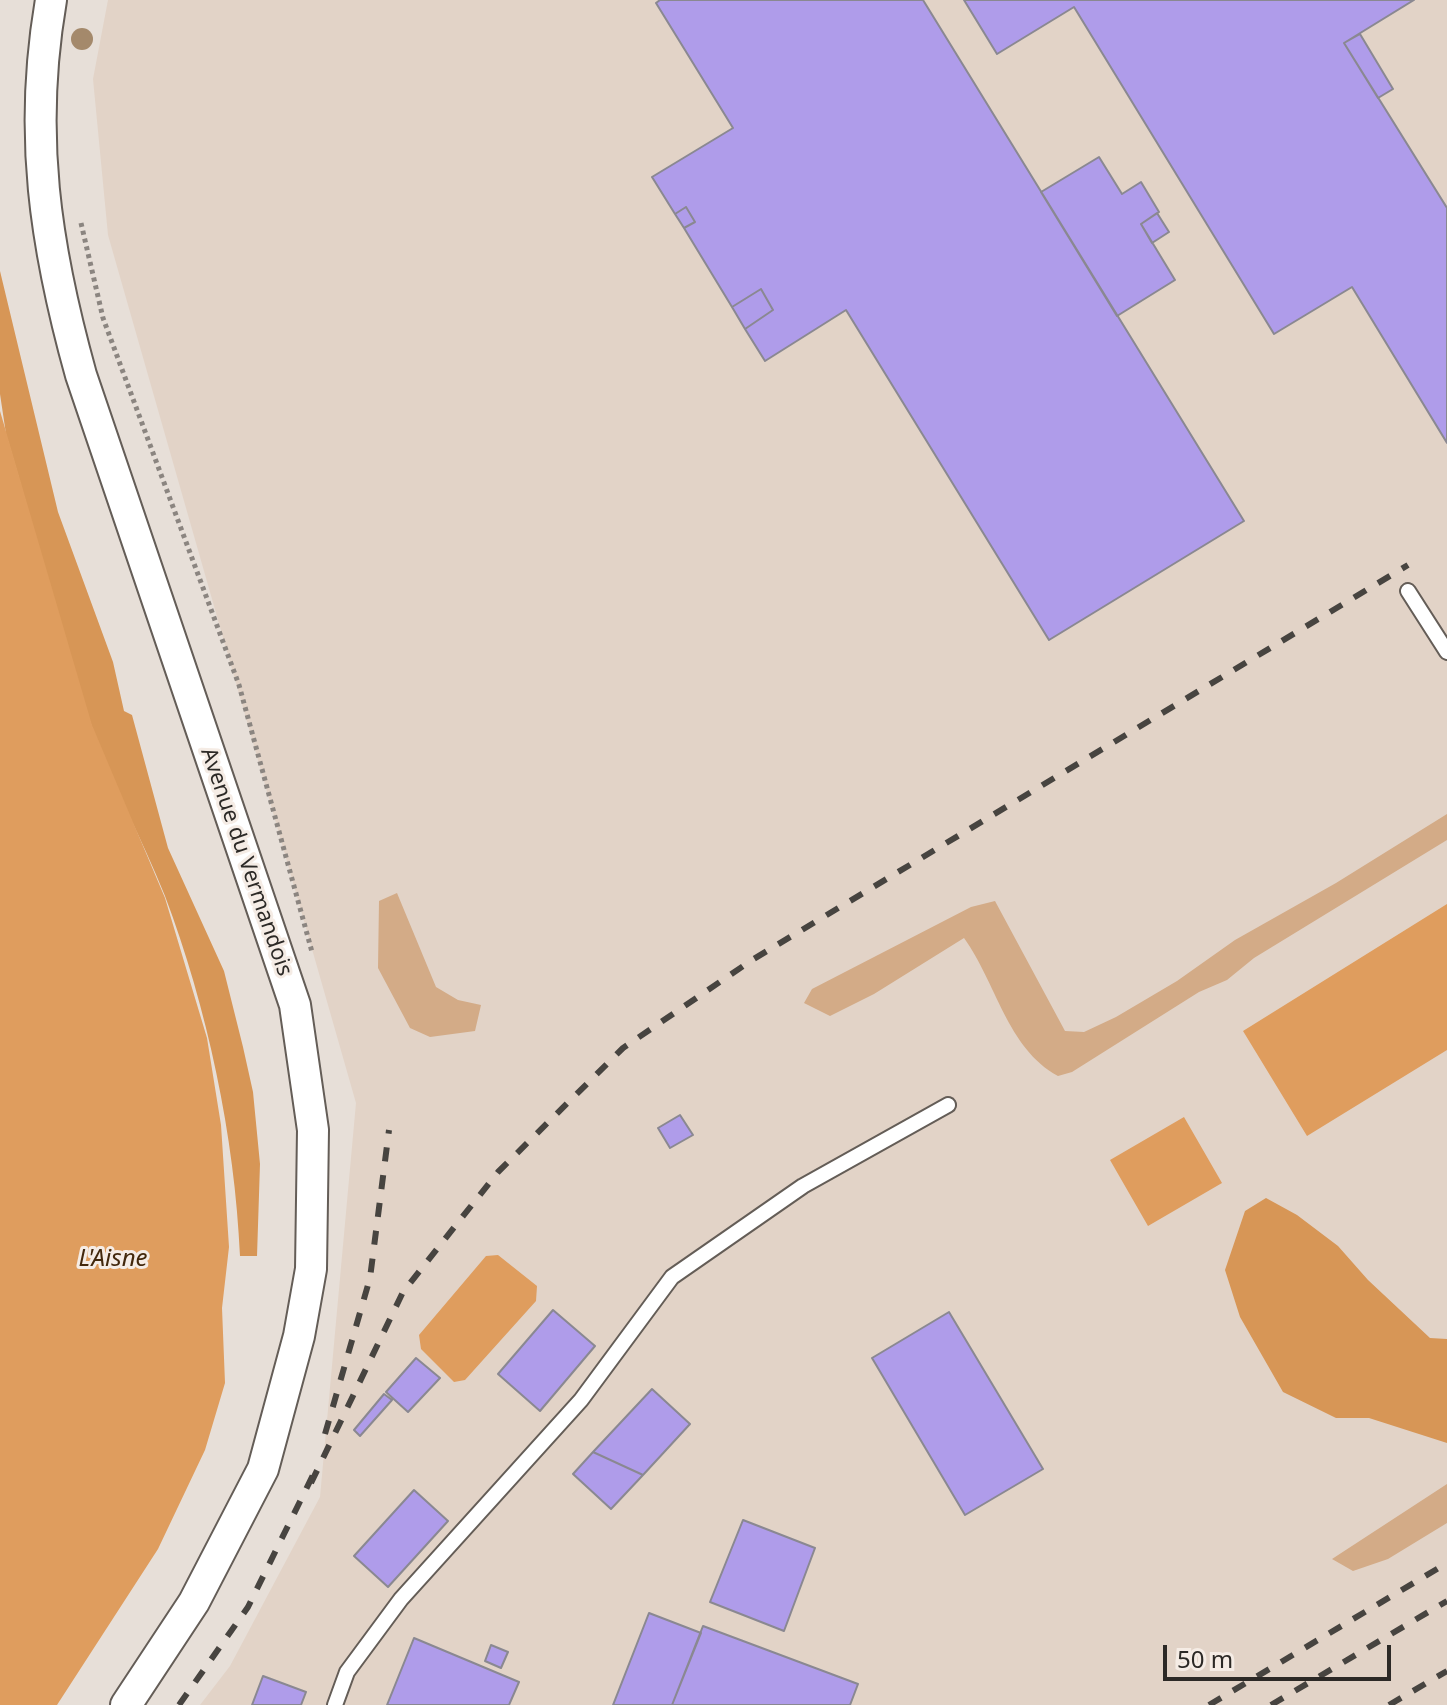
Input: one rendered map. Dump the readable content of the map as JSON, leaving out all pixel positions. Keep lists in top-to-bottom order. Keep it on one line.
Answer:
{"streets":{"street":["Avenue du Vermandois"]},"water":["L'Aisne"],"scale_bar":"50 m"}
